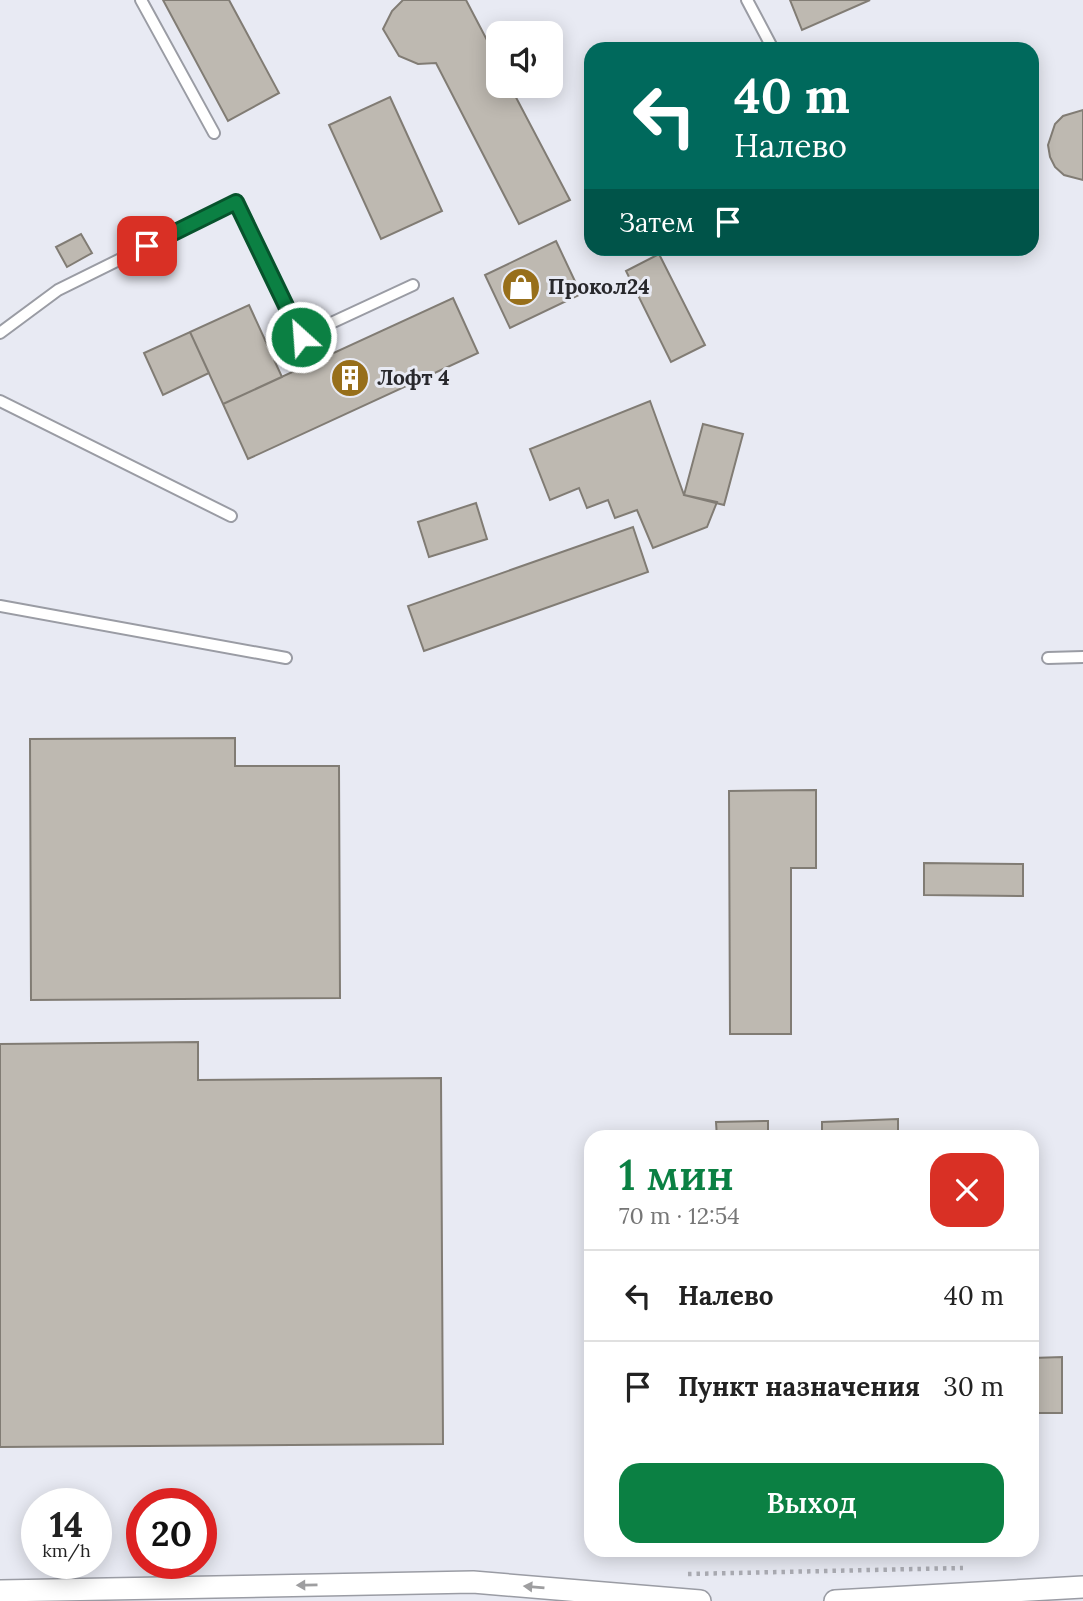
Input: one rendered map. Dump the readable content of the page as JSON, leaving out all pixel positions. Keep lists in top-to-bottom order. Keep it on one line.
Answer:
{"places":{"shop":["Прокол24"],"building":["Лофт 4"]},"page":{"turn":["40 m","Налево"],"then":"Затем","heading":["1 мин","70 m · 12:54"],"list":[{"name":"Налево","value":"40 m"},{"name":"Пункт назначения","value":"30 m"}],"buttons":"Выход","speed":"14 km/h","limit":"20"}}
